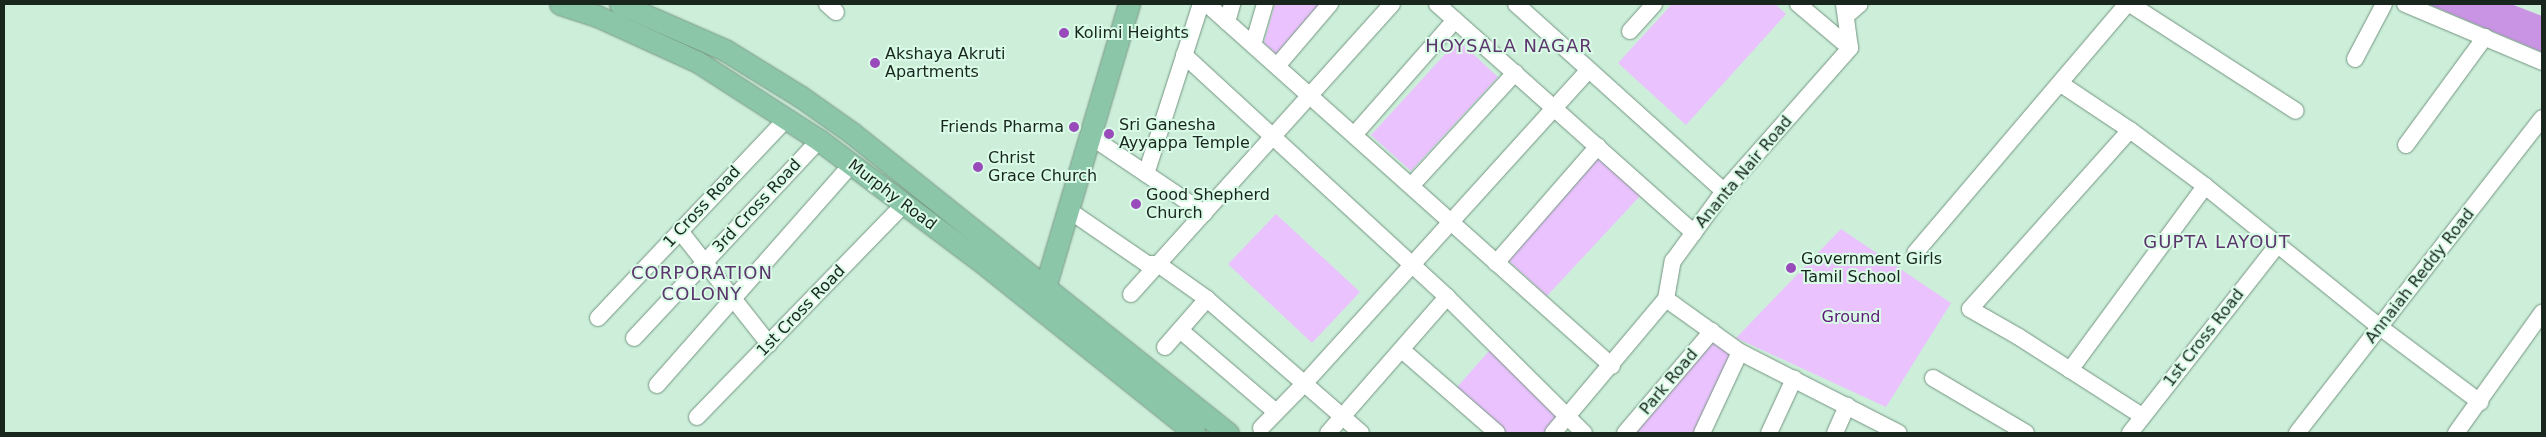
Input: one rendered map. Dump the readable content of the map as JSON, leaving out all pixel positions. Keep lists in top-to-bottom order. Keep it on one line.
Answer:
{"streets":{"main road":["Murphy Road"],"street":["Ananta Nair Road","3rd Cross Road","1 Cross Road","Annaiah Reddy Road","1st Cross Road","Park Road"]},"crossings":[["Murphy Road","3rd Cross Road"],["Murphy Road","1 Cross Road"],["Murphy Road","1st Cross Road"]],"districts":["HOYSALA NAGAR","GUPTA LAYOUT","CORPORATION COLONY"],"parks":["Ground"],"places":["Kolimi Heights","Akshaya Akruti Apartments","Friends Pharma","Sri Ganesha Ayyappa Temple","Christ Grace Church","Good Shepherd Church","Government Girls Tamil School"]}
